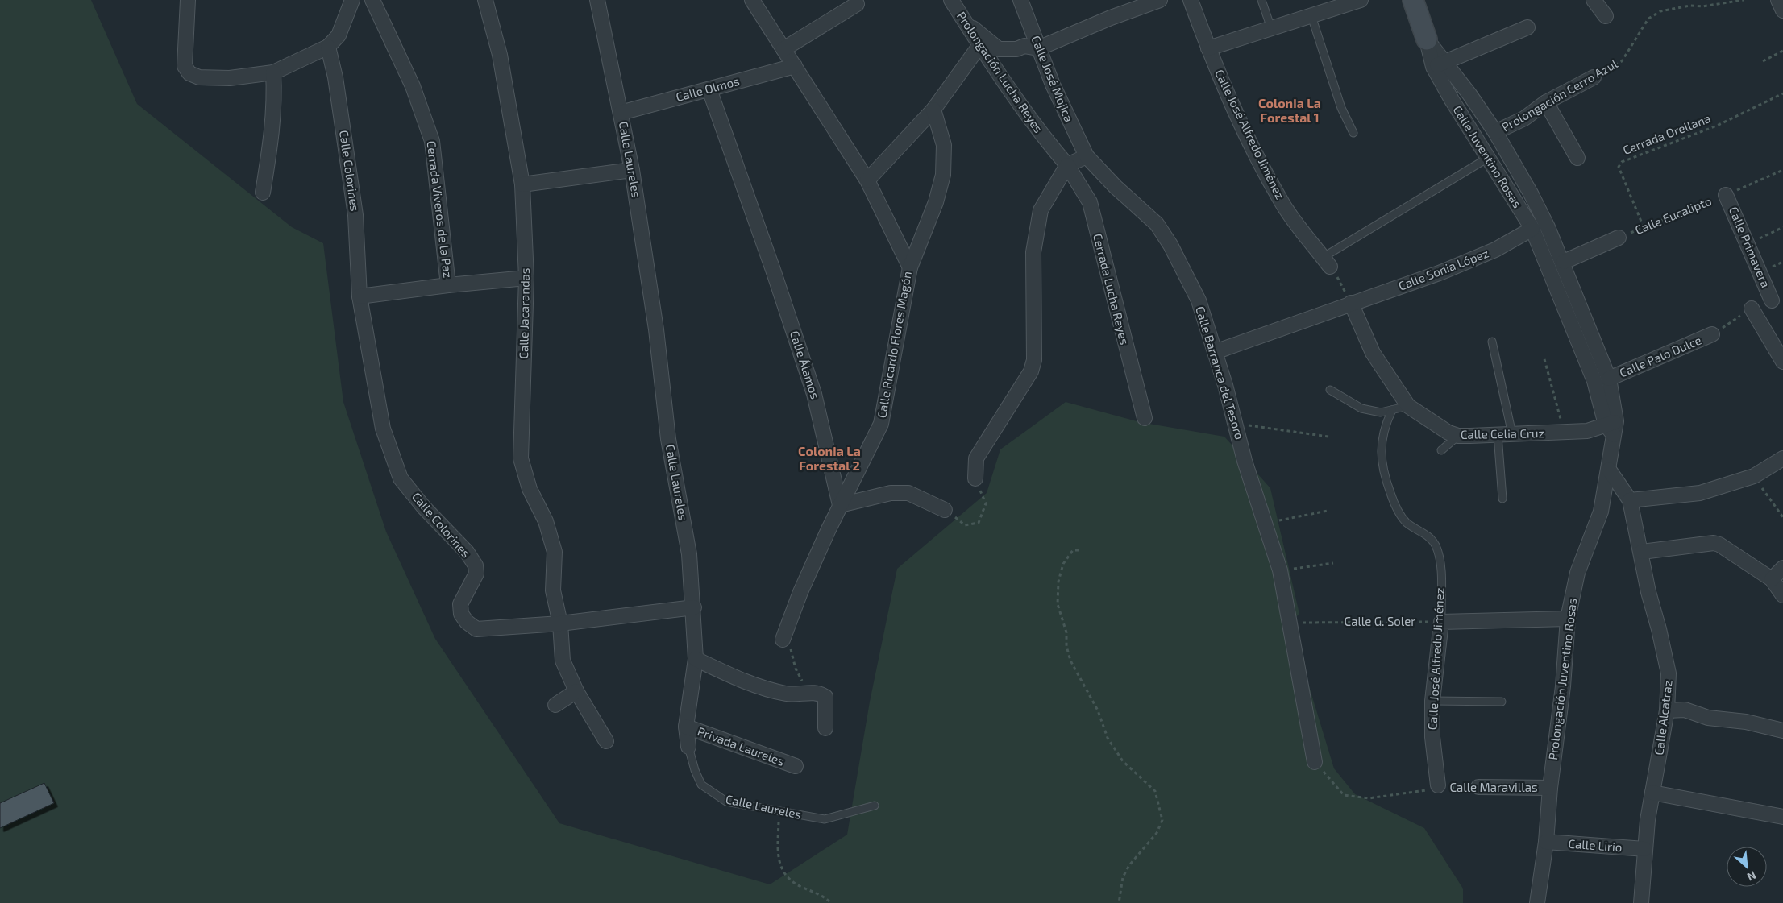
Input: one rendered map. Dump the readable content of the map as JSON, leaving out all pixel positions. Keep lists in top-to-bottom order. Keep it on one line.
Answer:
{"streets":{"street":["Prolongación Lucha Reyes","Calle José Mojica","Calle Olmos","Prolongación Cerro Azul","Calle José Alfredo Jiménez","Calle Juventino Rosas","Calle Laureles","Calle Colorines","Cerrada Viveros de la Paz","Calle Primavera","Calle Sonia López","Cerrada Lucha Reyes","Calle Jacarandas","Calle Ricardo Flores Magón","Calle Palo Dulce","Calle Álamos","Calle Barranca del Tesoro","Calle Celia Cruz","Prolongación Juventino Rosas","Calle Alcatraz","Privada Laureles","Calle Maravillas","Calle Lirio"],"path":["Cerrada Orellana","Calle Eucalipto","Calle G. Soler"]},"crossings":[["Prolongación Lucha Reyes","Cerrada Lucha Reyes"],["Calle José Mojica","Calle Barranca del Tesoro"],["Calle Olmos","Calle Laureles"],["Calle Olmos","Calle Ricardo Flores Magón"],["Calle Olmos","Calle Álamos"],["Prolongación Cerro Azul","Calle Juventino Rosas"],["Calle José Alfredo Jiménez","Calle G. Soler"],["Calle José Alfredo Jiménez","Calle Maravillas"],["Cerrada Orellana","Calle Eucalipto"],["Calle Juventino Rosas","Calle Sonia López"],["Calle Juventino Rosas","Prolongación Juventino Rosas"],["Calle Laureles","Calle Colorines"],["Calle Laureles","Privada Laureles"],["Calle Colorines","Calle Jacarandas"],["Calle Eucalipto","Calle Primavera"],["Calle Sonia López","Calle Barranca del Tesoro"],["Calle Ricardo Flores Magón","Calle Álamos"],["Calle Palo Dulce","Prolongación Juventino Rosas"],["Calle Barranca del Tesoro","Calle G. Soler"],["Calle Celia Cruz","Prolongación Juventino Rosas"],["Prolongación Juventino Rosas","Calle Alcatraz"],["Prolongación Juventino Rosas","Calle Maravillas"],["Prolongación Juventino Rosas","Calle Lirio"],["Calle Alcatraz","Calle Lirio"]],"districts":["Colonia La Forestal 1","Colonia La Forestal 2"],"north":"bottom right"}
